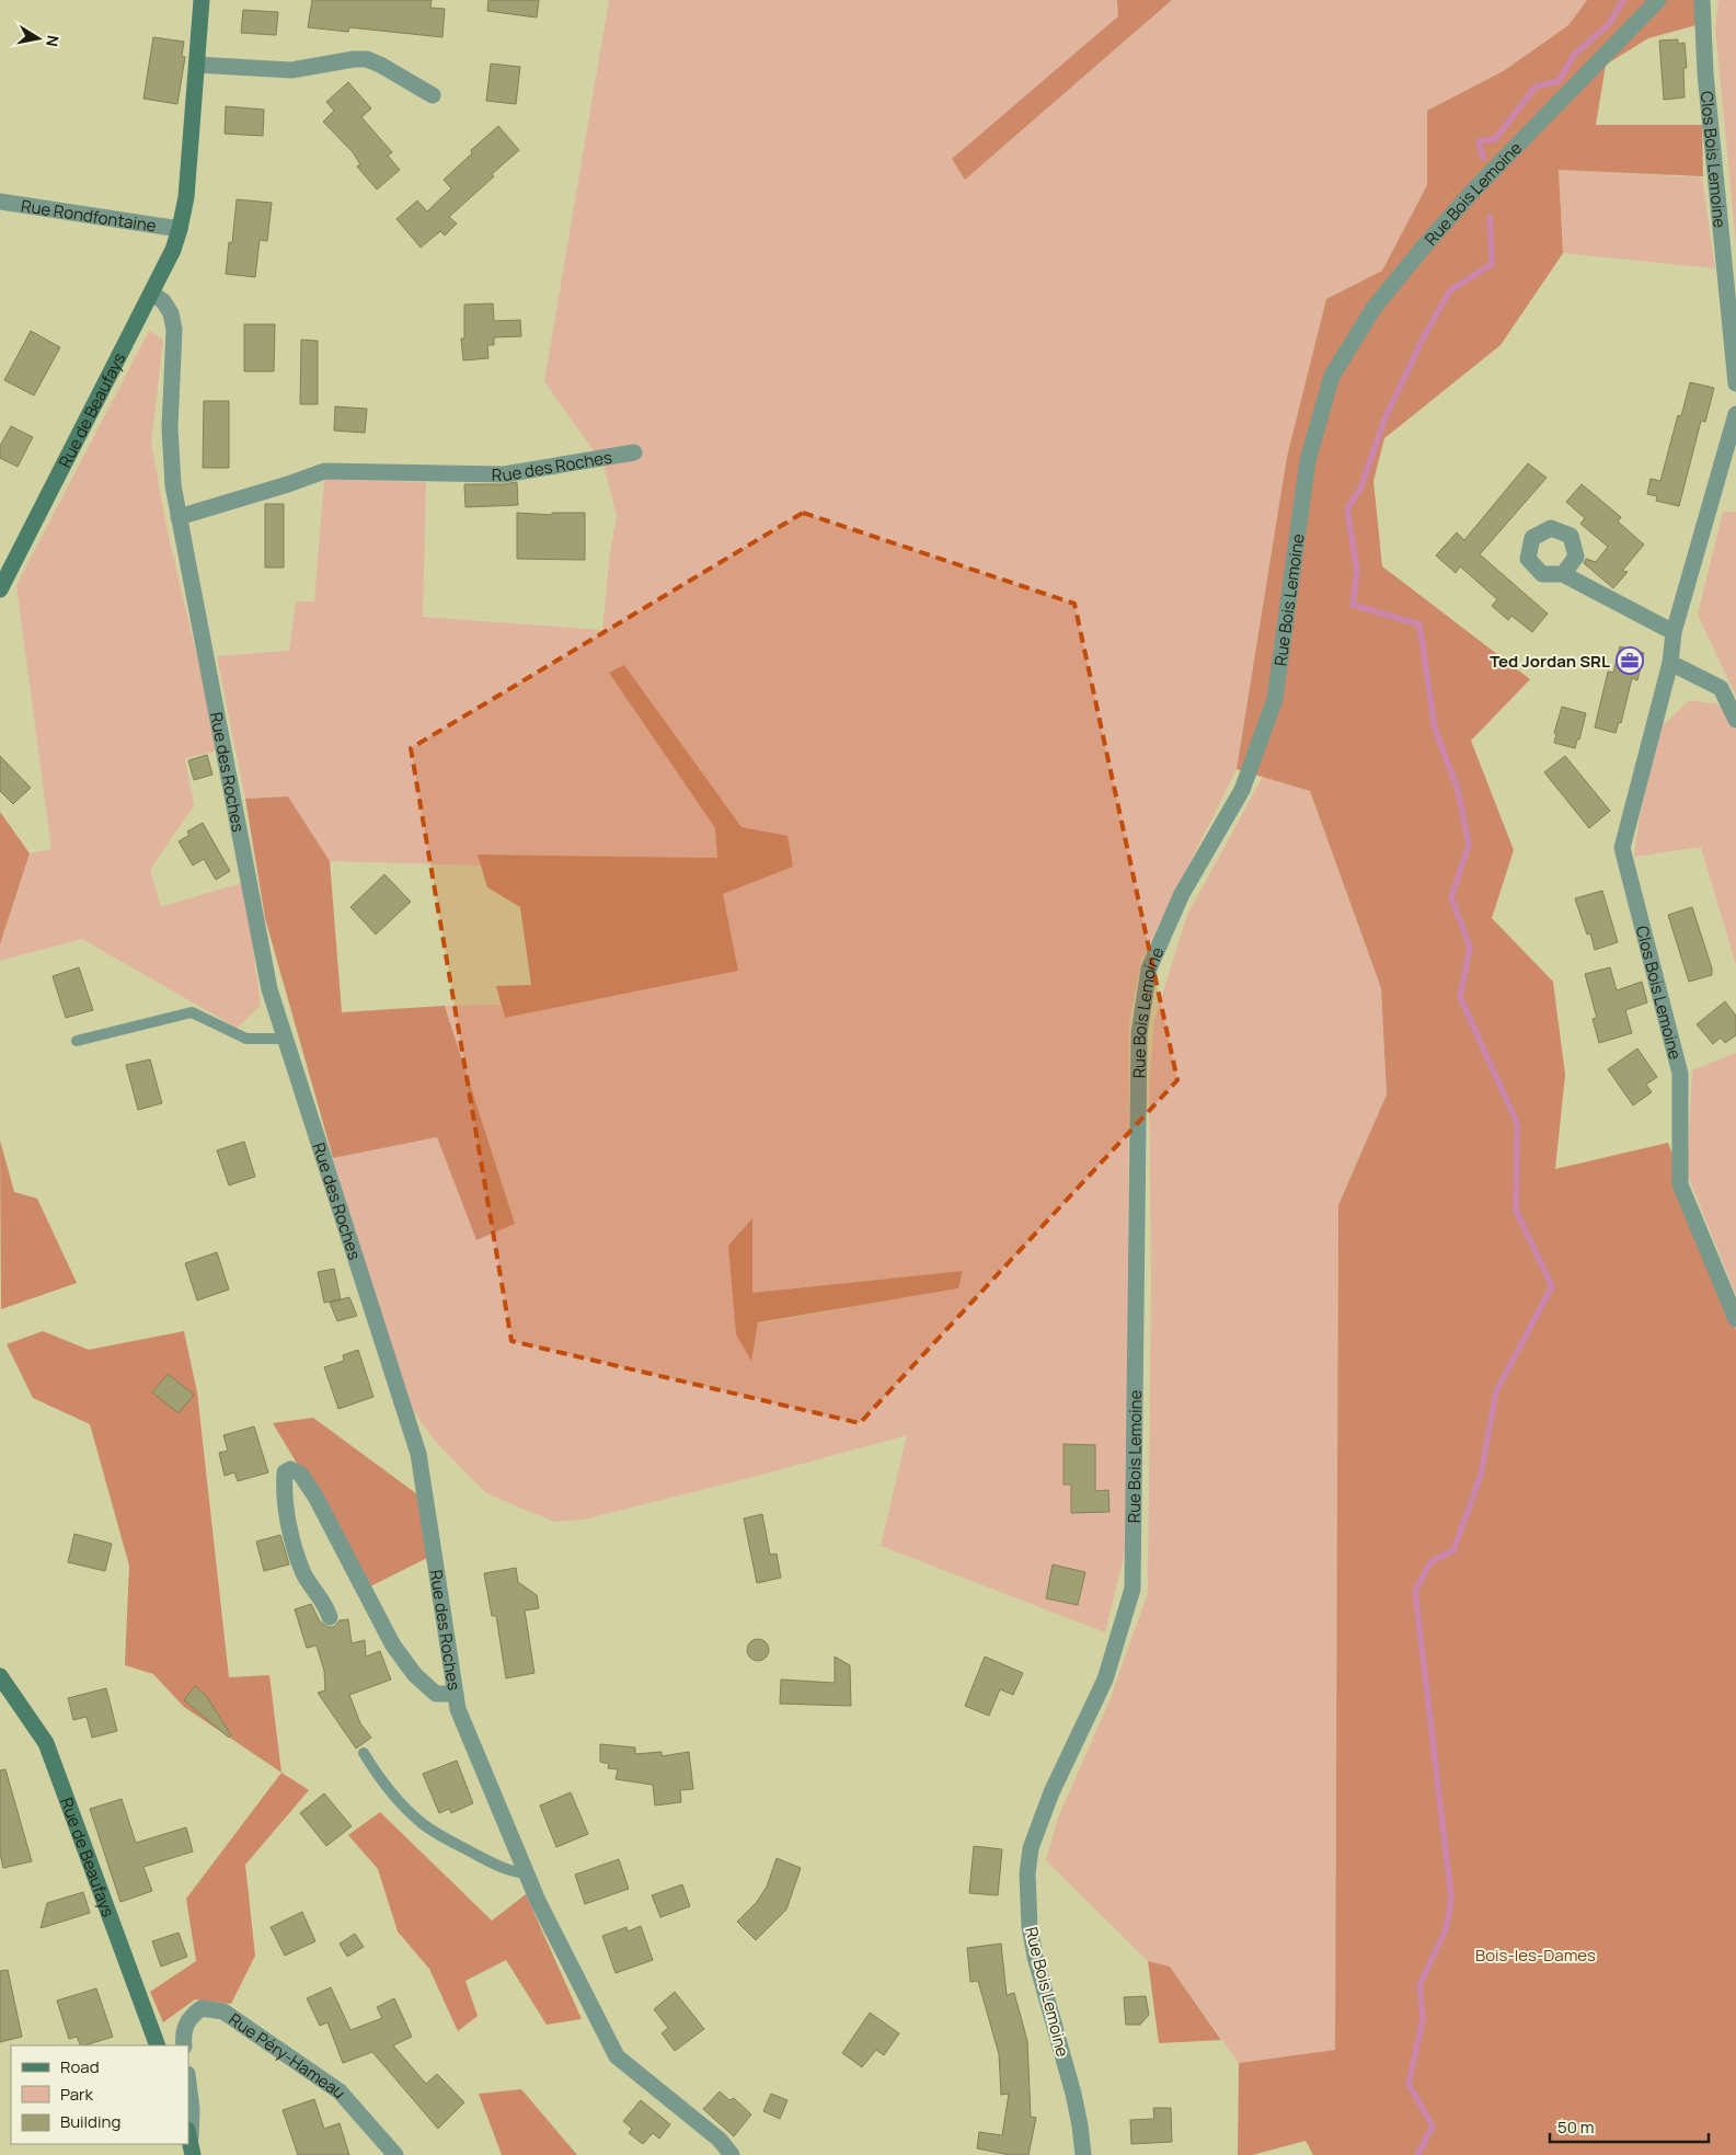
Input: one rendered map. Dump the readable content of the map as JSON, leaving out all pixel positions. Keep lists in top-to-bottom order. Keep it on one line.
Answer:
{"streets":{"street":["Clos Bois Lemoine","Rue Bois Lemoine","Rue Rondfontaine","Rue de Beaufays","Rue des Roches","Rue Péry-Hameau"]},"crossings":[["Rue Rondfontaine","Rue de Beaufays"],["Rue de Beaufays","Rue des Roches"]],"parks":["Bois-les-Dames"],"places":{"office":["Ted Jordan SRL"]},"legend":["Road","Park","Building"],"scale_bar":"50 m","north":"right"}
